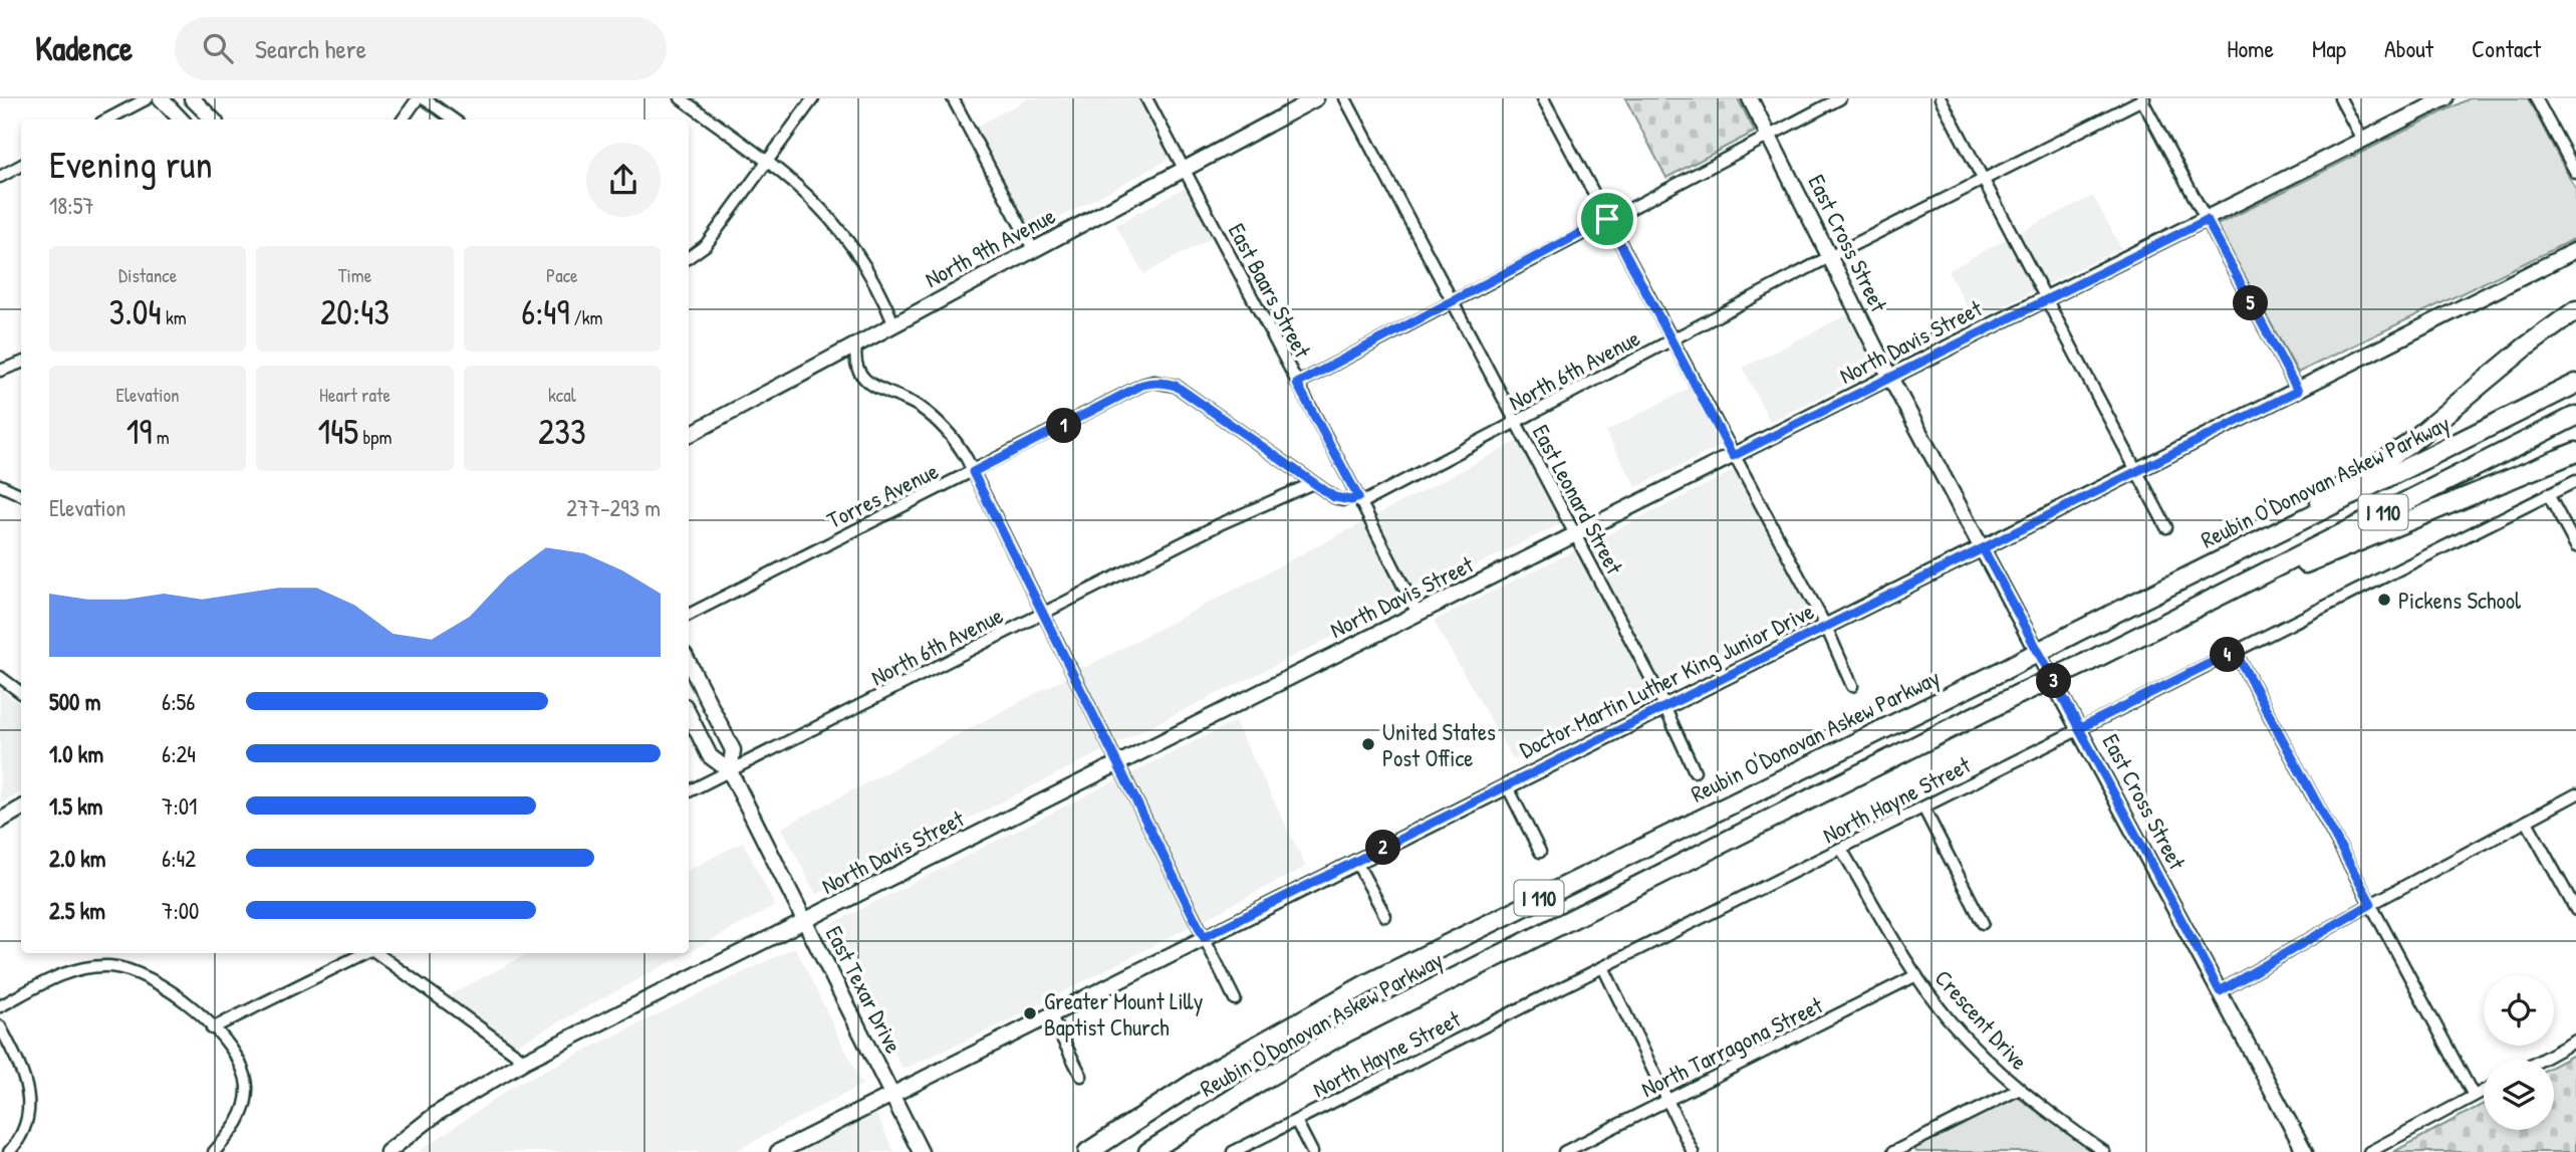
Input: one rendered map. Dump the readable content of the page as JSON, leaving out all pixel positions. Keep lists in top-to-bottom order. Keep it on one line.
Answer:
{"streets":{"highway":["Reubin O'Donovan Askew Parkway","I 110"],"main road":["East Cross Street","North 9th Avenue","North Davis Street","Doctor Martin Luther King Junior Drive","East Texar Drive"],"street":["East Baars Street","North 6th Avenue","Torres Avenue","East Leonard Street","North Hayne Street","Crescent Drive","North Tarragona Street"]},"crossings":[["East Cross Street","North Davis Street"],["East Cross Street","North 6th Avenue"],["East Cross Street","Doctor Martin Luther King Junior Drive"],["East Cross Street","North Hayne Street"],["North 9th Avenue","East Baars Street"],["East Baars Street","North Davis Street"],["East Baars Street","North 6th Avenue"],["North Davis Street","East Leonard Street"],["North Davis Street","East Texar Drive"],["North 6th Avenue","Torres Avenue"],["North 6th Avenue","East Leonard Street"],["North 6th Avenue","East Texar Drive"],["East Leonard Street","Doctor Martin Luther King Junior Drive"],["Doctor Martin Luther King Junior Drive","East Texar Drive"],["North Hayne Street","Crescent Drive"],["Crescent Drive","North Tarragona Street"]],"places":["Pickens School","United States Post Office","Greater Mount Lilly Baptist Church"],"page":{"header":"Kadence","search":"Search here","nav":["Home","Map","About","Contact"],"heading":["Evening run","18:57"],"stats":[["Distance","3.04 km"],["Time","20:43"],["Pace","6:49 /km"],["Elevation","19 m"],["Heart rate","145 bpm"],["kcal","233"]],"pins":["5","1","4","3","2"],"chart":["Elevation","277–293 m"],"list":[{"name":"500 m","note":"6:56"},{"name":"1.0 km","note":"6:24"},{"name":"1.5 km","note":"7:01"},{"name":"2.0 km","note":"6:42"},{"name":"2.5 km","note":"7:00"}]}}
